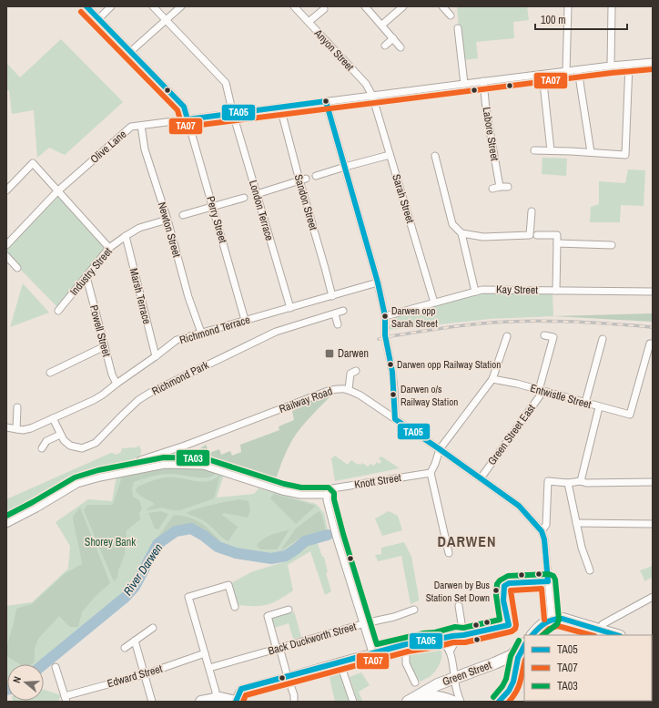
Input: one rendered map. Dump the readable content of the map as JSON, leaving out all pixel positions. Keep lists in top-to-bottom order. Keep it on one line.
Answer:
{"streets":{"highway":["Green Street"],"street":["Anyon Street","Labore Street","Olive Lane","Sarah Street","Sandon Street","London Terrace","Perry Street","Newton Street","Industry Street","Kay Street","Marsh Terrace","Richmond Terrace","Powell Street","Richmond Park","Entwistle Street","Railway Road","Green Street East","Knott Street","Back Duckworth Street","Edward Street"]},"crossings":[["Anyon Street","Olive Lane"],["Anyon Street","Sarah Street"],["Labore Street","Olive Lane"],["Olive Lane","Sarah Street"],["Olive Lane","Sandon Street"],["Olive Lane","London Terrace"],["Olive Lane","Perry Street"],["Olive Lane","Newton Street"],["Sarah Street","Kay Street"],["Sandon Street","Richmond Terrace"],["London Terrace","Richmond Terrace"],["Perry Street","Richmond Terrace"],["Newton Street","Industry Street"],["Newton Street","Richmond Terrace"],["Industry Street","Marsh Terrace"],["Industry Street","Powell Street"],["Marsh Terrace","Richmond Terrace"],["Richmond Terrace","Powell Street"],["Richmond Terrace","Richmond Park"],["Entwistle Street","Green Street East"],["Railway Road","Green Street East"]],"districts":["DARWEN"],"water":["River Darwen"],"parks":["Shorey Bank"],"places":{"other":["Darwen opp Sarah Street","Darwen opp Railway Station","Darwen o/s Railway Station","Darwen by Bus Station Set Down"],"transit":["Darwen"]},"lines":["transit line TA05","transit line TA07","transit line TA03"],"legend":["TA05","TA07","TA03"],"scale_bar":"100 m","north":"left"}
